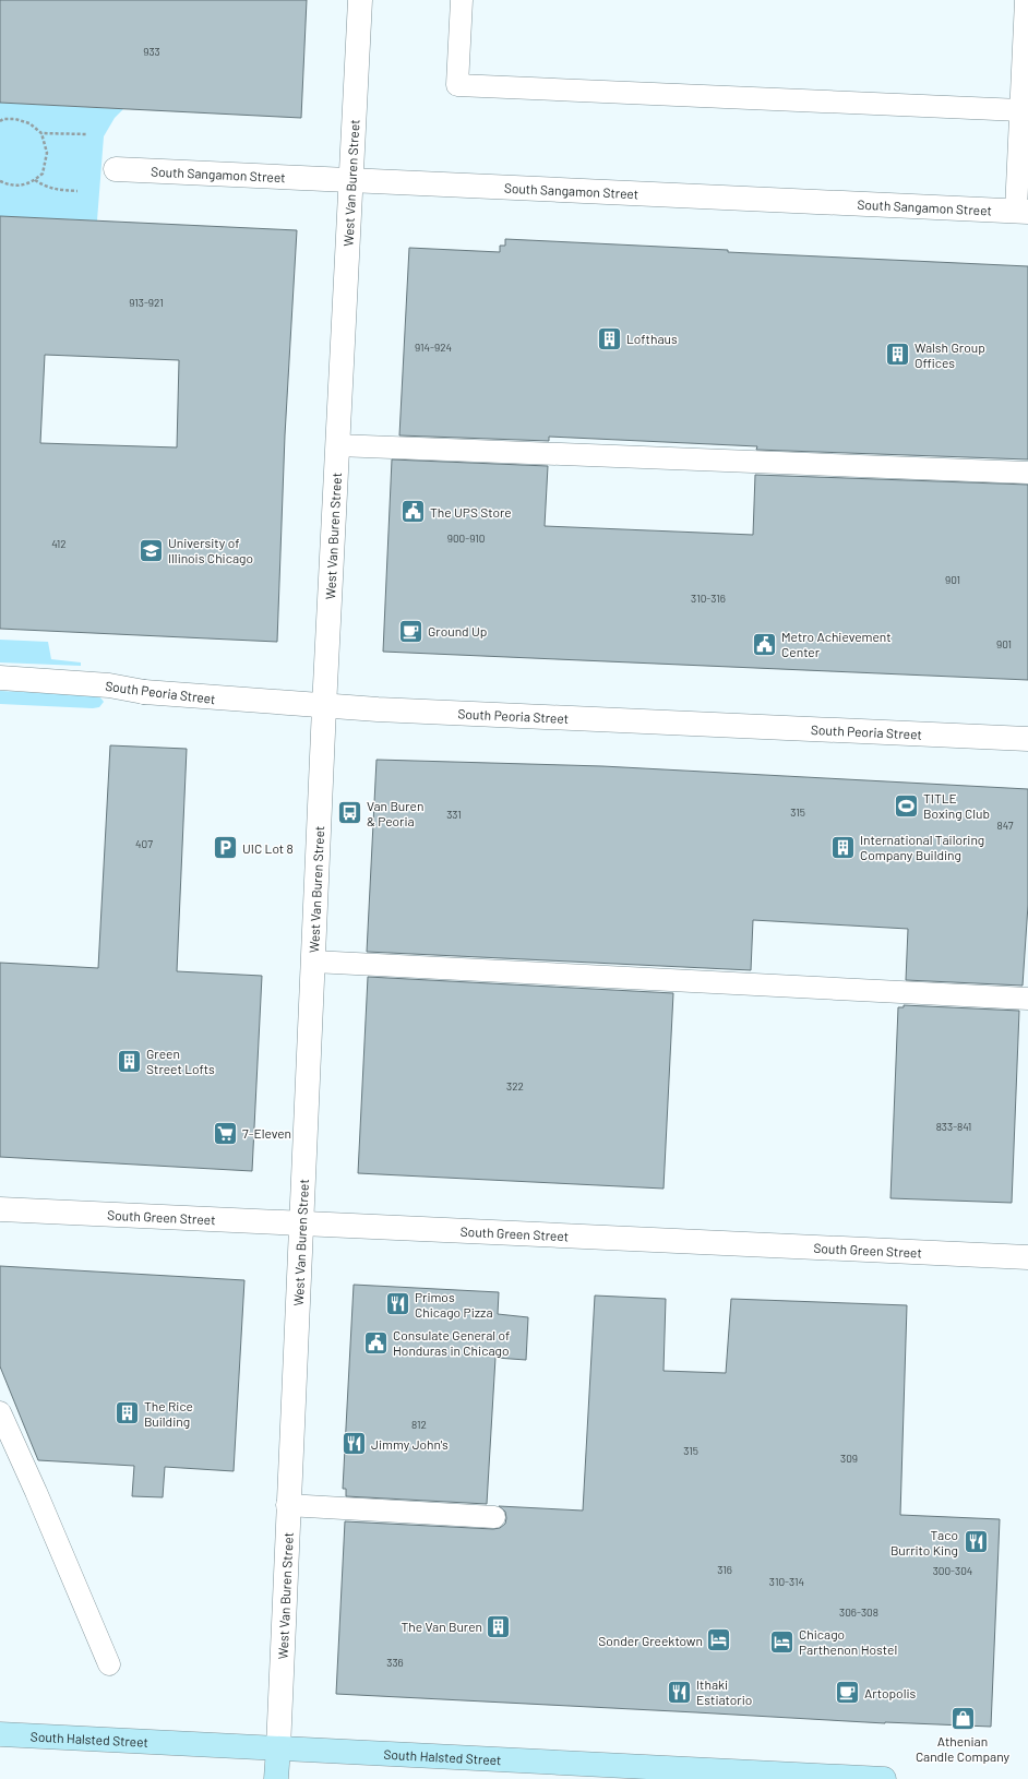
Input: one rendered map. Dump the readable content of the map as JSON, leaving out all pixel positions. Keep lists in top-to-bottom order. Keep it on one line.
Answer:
{"streets":{"main road":["West Van Buren Street","South Halsted Street"],"street":["South Sangamon Street","South Peoria Street","South Green Street"]},"crossings":[["South Sangamon Street","West Van Buren Street"],["West Van Buren Street","South Peoria Street"],["West Van Buren Street","South Green Street"],["West Van Buren Street","South Halsted Street"]],"places":{"building":["Lofthaus","Walsh Group Offices","International Tailoring Company Building","Green Street Lofts","The Rice Building","The Van Buren"],"public building":["The UPS Store","Metro Achievement Center","Consulate General of Honduras in Chicago"],"school or university":["University of Illinois Chicago"],"cafe":["Ground Up","Artopolis"],"sports":["TITLE Boxing Club"],"bus stop":["Van Buren & Peoria"],"parking":["UIC Lot 8"],"supermarket":["7-Eleven"],"restaurant":["Primos Chicago Pizza","Jimmy John's","Taco Burrito King","Ithaki Estiatorio"],"hotel":["Sonder Greektown","Chicago Parthenon Hostel"],"shop":["Athenian Candle Company"]},"house_numbers":["933","913-921","914-924","900-910","412","901","310-316","901","315","331","847","407","322","833-841","812","315","309","316","300-304","310-314","306-308","336"]}
